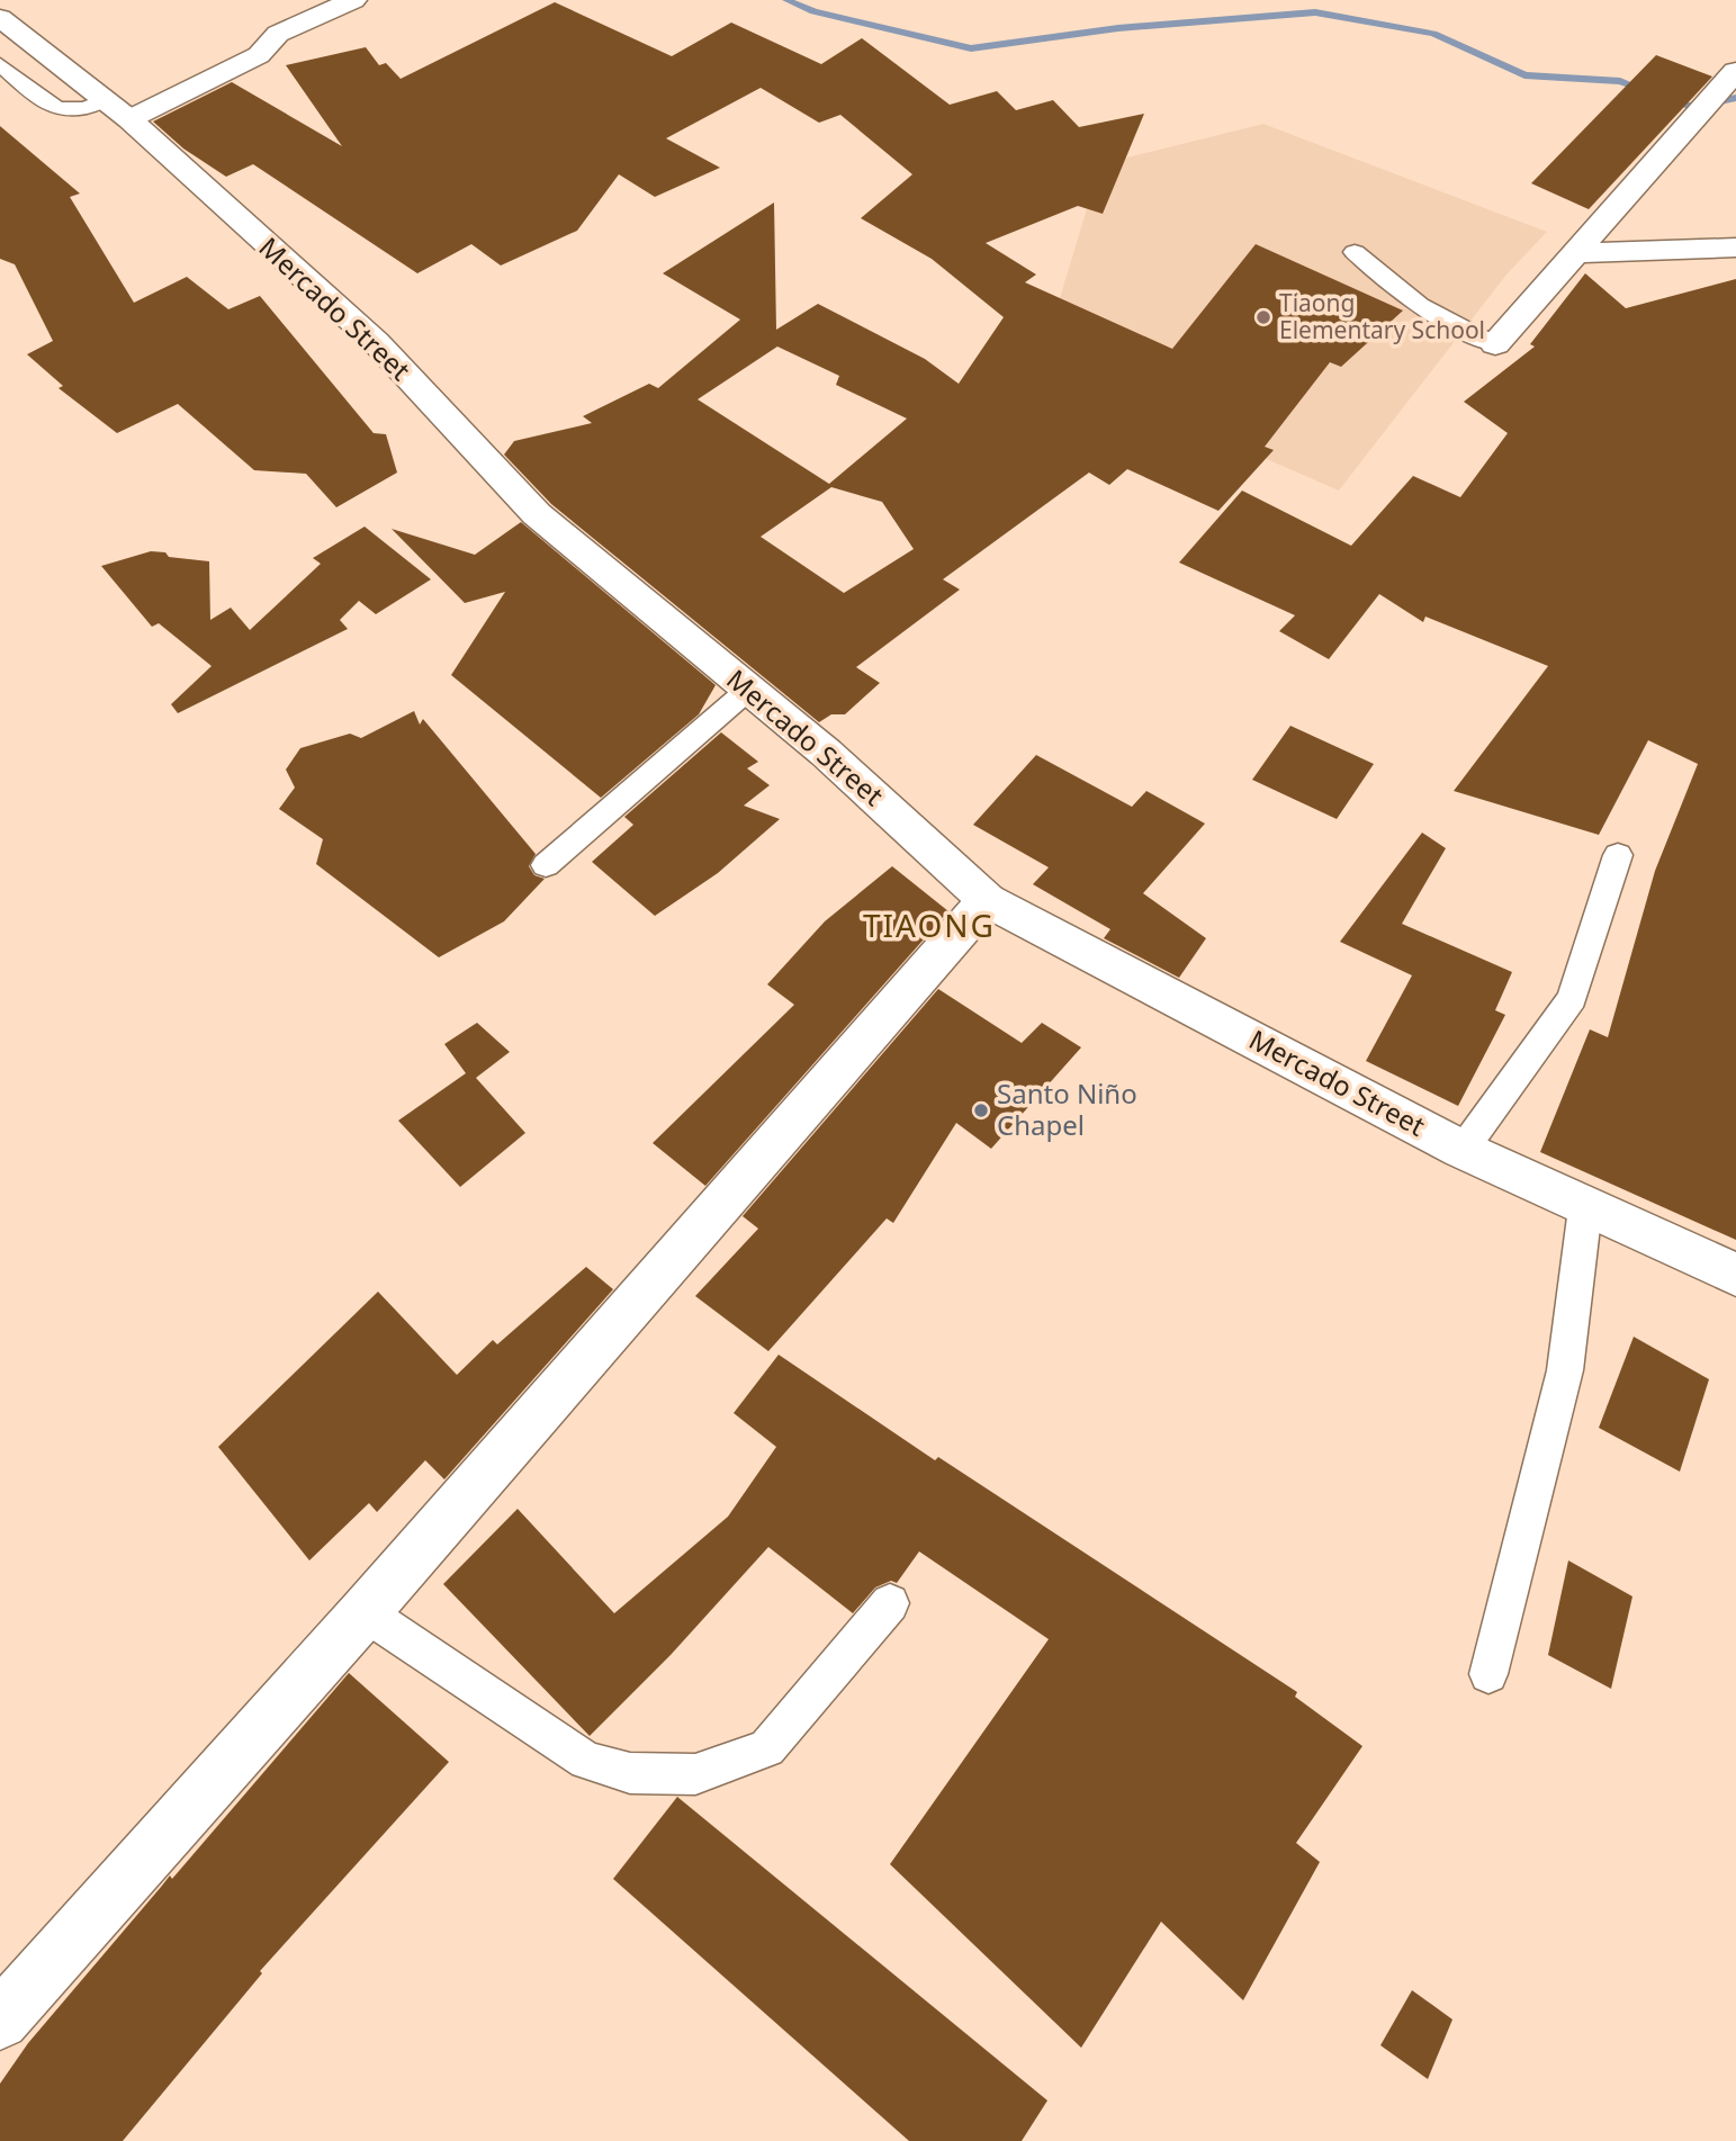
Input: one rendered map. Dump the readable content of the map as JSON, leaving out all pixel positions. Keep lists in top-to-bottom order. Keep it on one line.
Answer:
{"streets":{"street":["Mercado Street"]},"districts":["TIAONG"],"places":["Tiaong Elementary School","Santo Niño Chapel"]}
